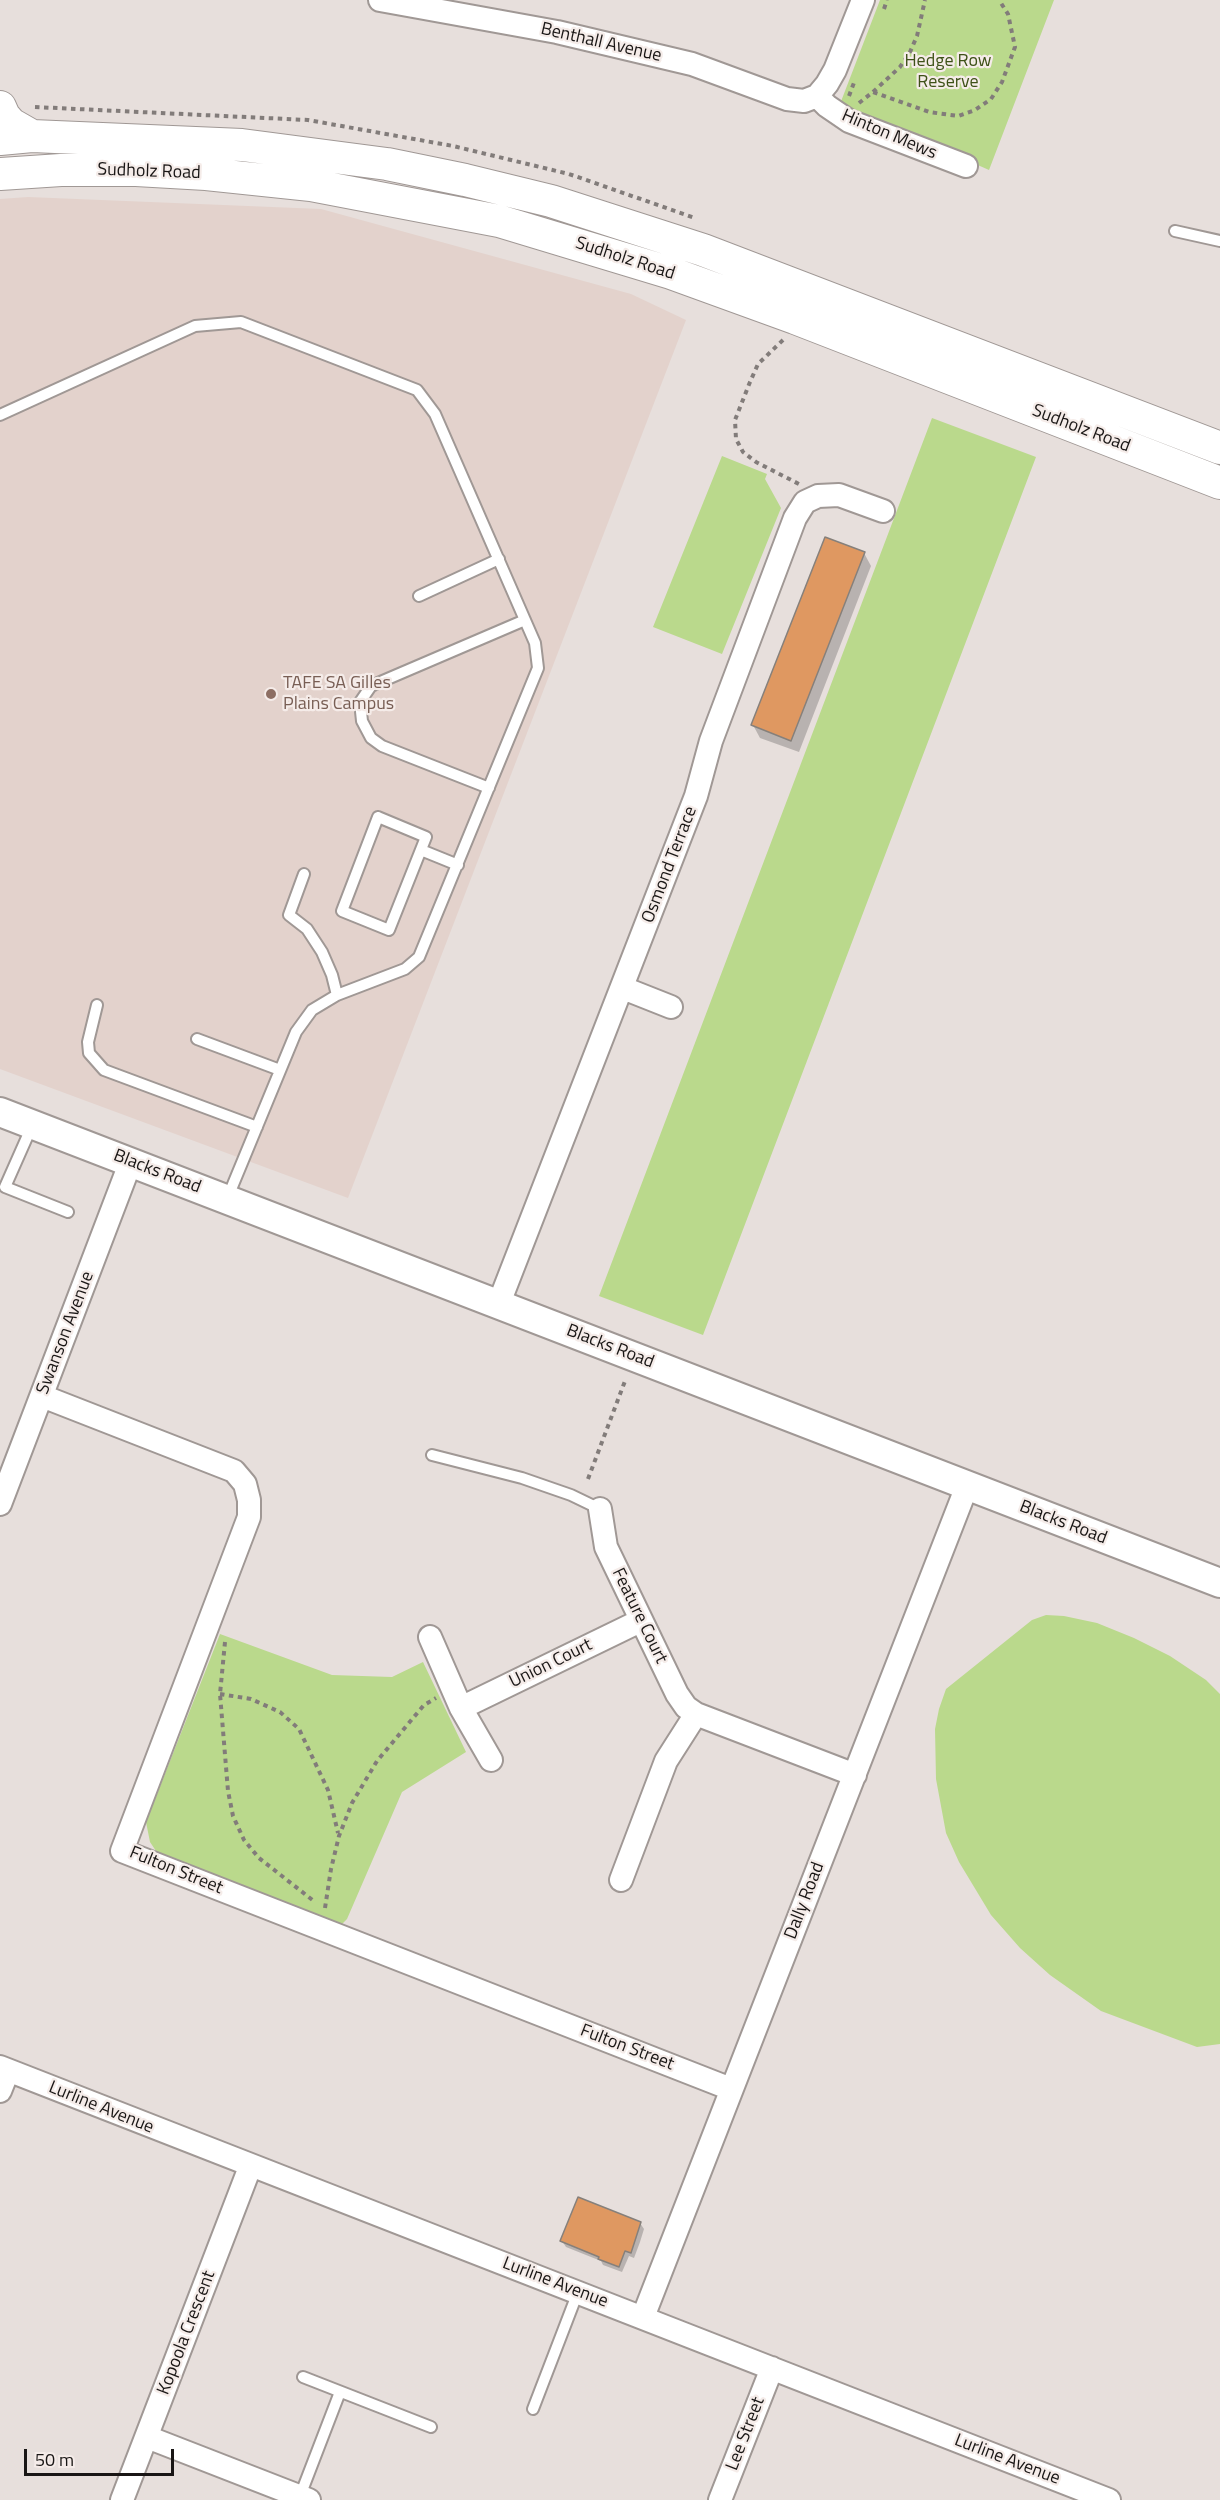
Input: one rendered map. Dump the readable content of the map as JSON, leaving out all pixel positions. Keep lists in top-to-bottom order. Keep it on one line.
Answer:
{"streets":{"main road":["Sudholz Road"],"street":["Benthall Avenue","Hinton Mews","Osmond Terrace","Blacks Road","Swanson Avenue","Feature Court","Union Court","Fulton Street","Dally Road","Lurline Avenue","Kopoola Crescent","Lee Street"]},"crossings":[["Benthall Avenue","Hinton Mews"],["Osmond Terrace","Blacks Road"],["Blacks Road","Swanson Avenue"],["Blacks Road","Dally Road"],["Swanson Avenue","Fulton Street"],["Feature Court","Union Court"],["Feature Court","Dally Road"],["Fulton Street","Dally Road"],["Dally Road","Lurline Avenue"],["Lurline Avenue","Kopoola Crescent"],["Lurline Avenue","Lee Street"]],"parks":["Hedge Row Reserve"],"places":["TAFE SA Gilles Plains Campus"],"scale_bar":"50 m"}
